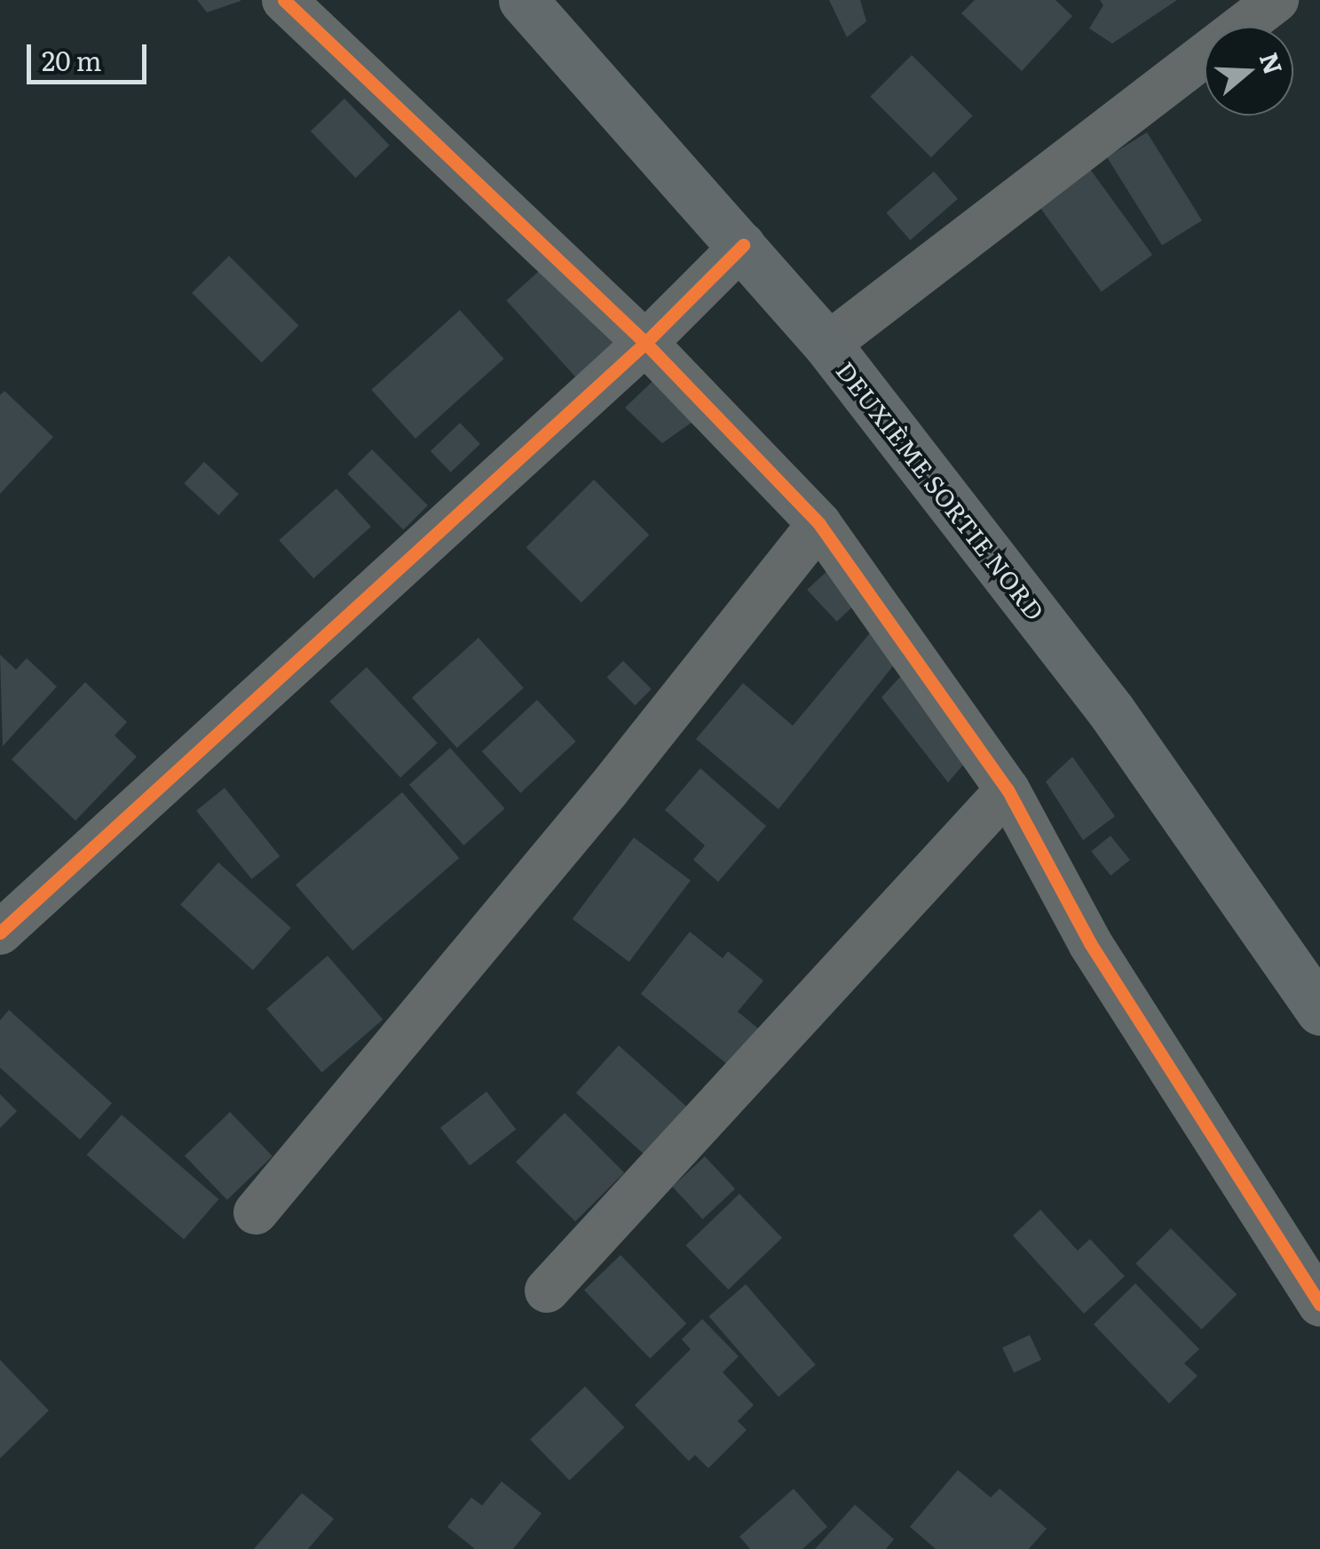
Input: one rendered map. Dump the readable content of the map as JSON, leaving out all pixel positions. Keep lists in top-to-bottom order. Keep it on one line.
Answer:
{"streets":{"main road":["DEUXIÈME SORTIE NORD"]},"scale_bar":"20 m","north":"right"}
